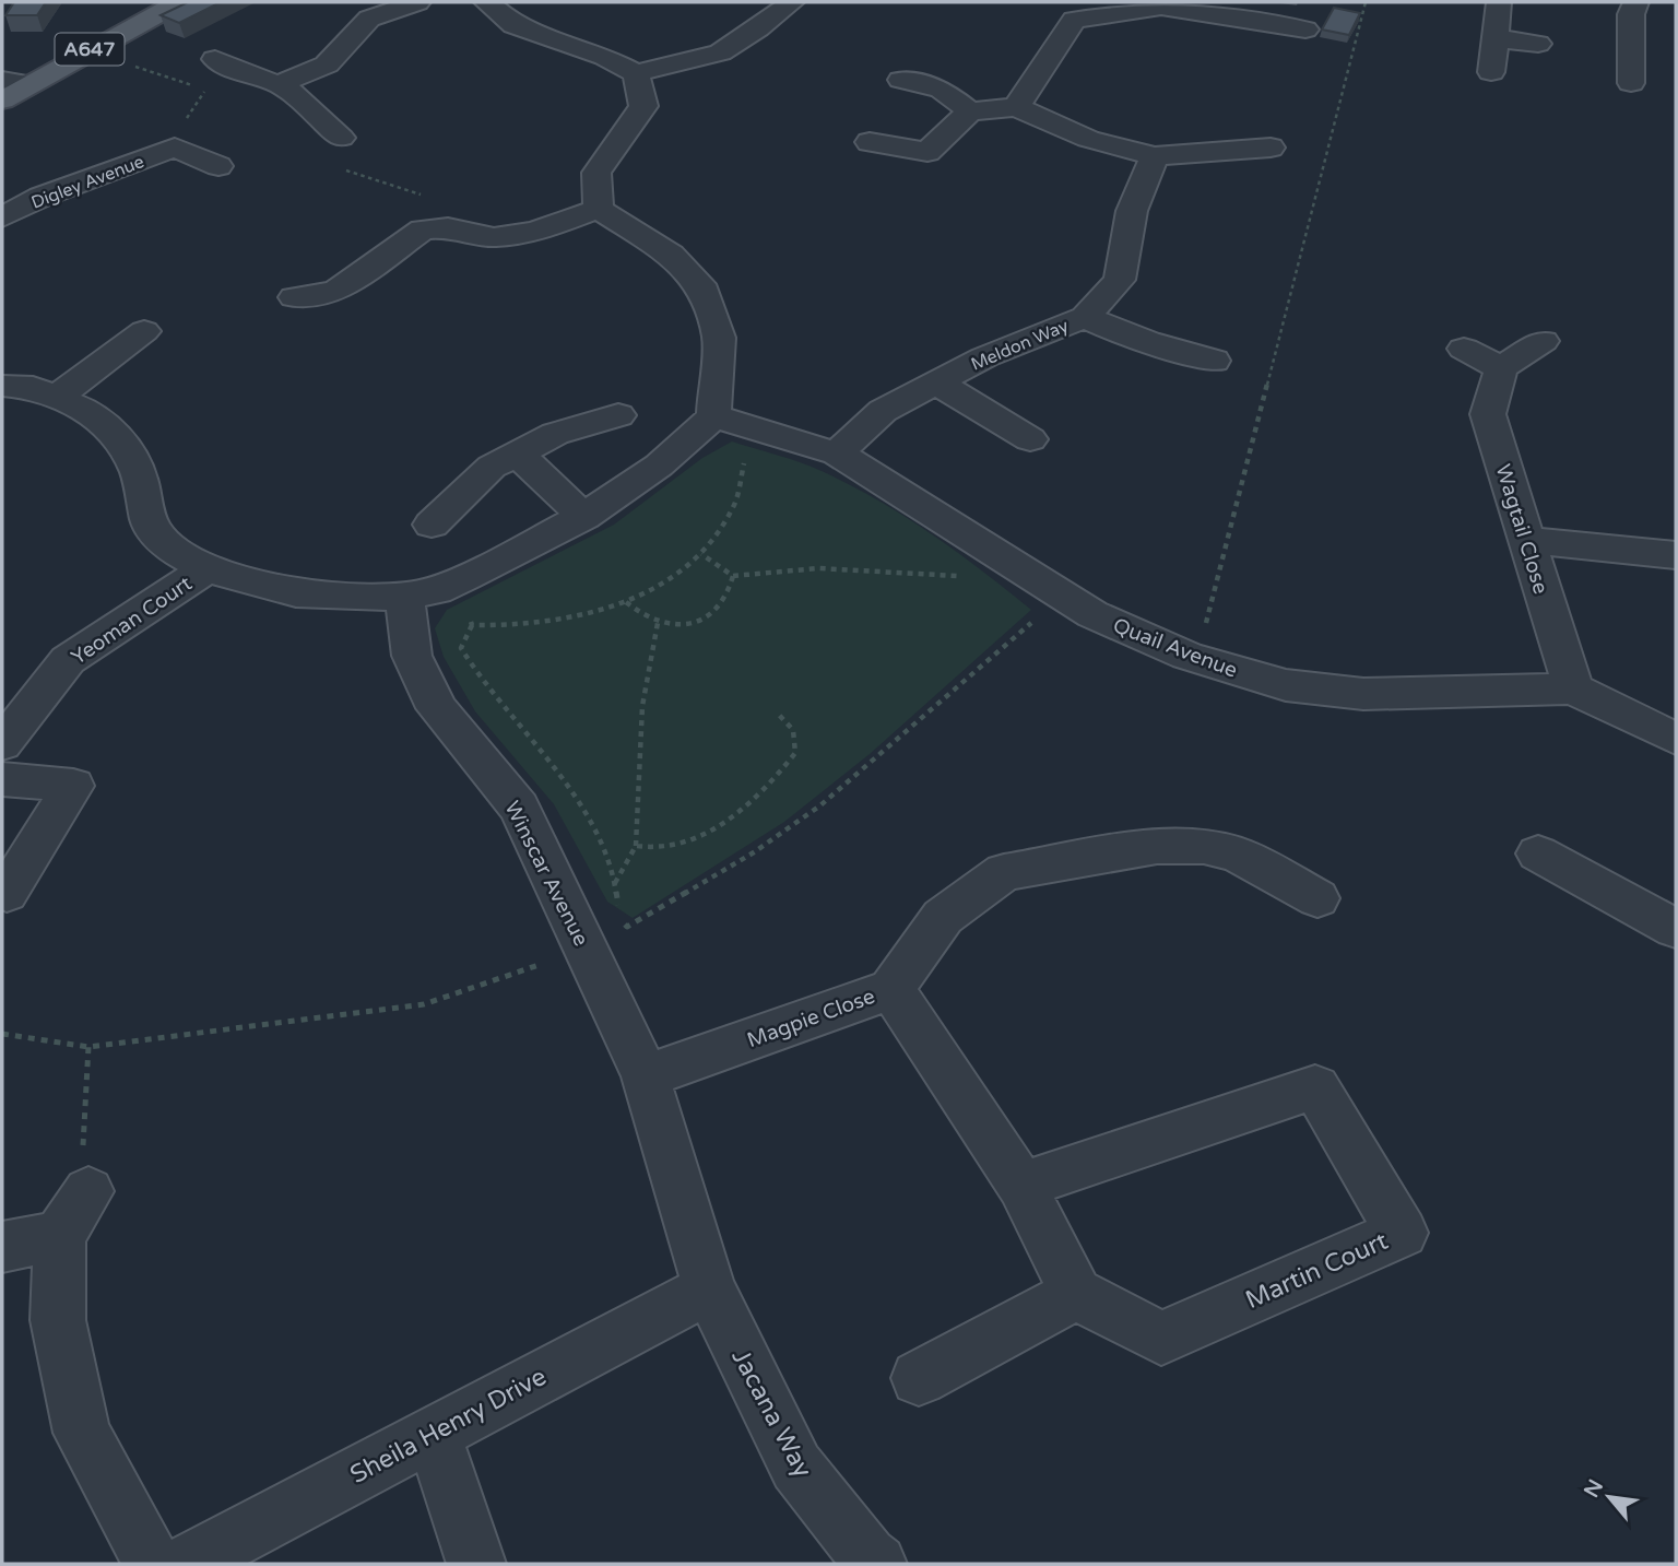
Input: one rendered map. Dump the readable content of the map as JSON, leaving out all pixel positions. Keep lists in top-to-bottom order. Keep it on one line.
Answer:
{"streets":{"main road":["A647"],"street":["Digley Avenue","Meldon Way","Wagtail Close","Yeoman Court","Quail Avenue","Winscar Avenue","Magpie Close","Martin Court","Jacana Way","Sheila Henry Drive"]},"crossings":[["Meldon Way","Quail Avenue"],["Wagtail Close","Quail Avenue"],["Winscar Avenue","Magpie Close"],["Winscar Avenue","Jacana Way"],["Winscar Avenue","Sheila Henry Drive"],["Jacana Way","Sheila Henry Drive"]],"north":"top left"}
